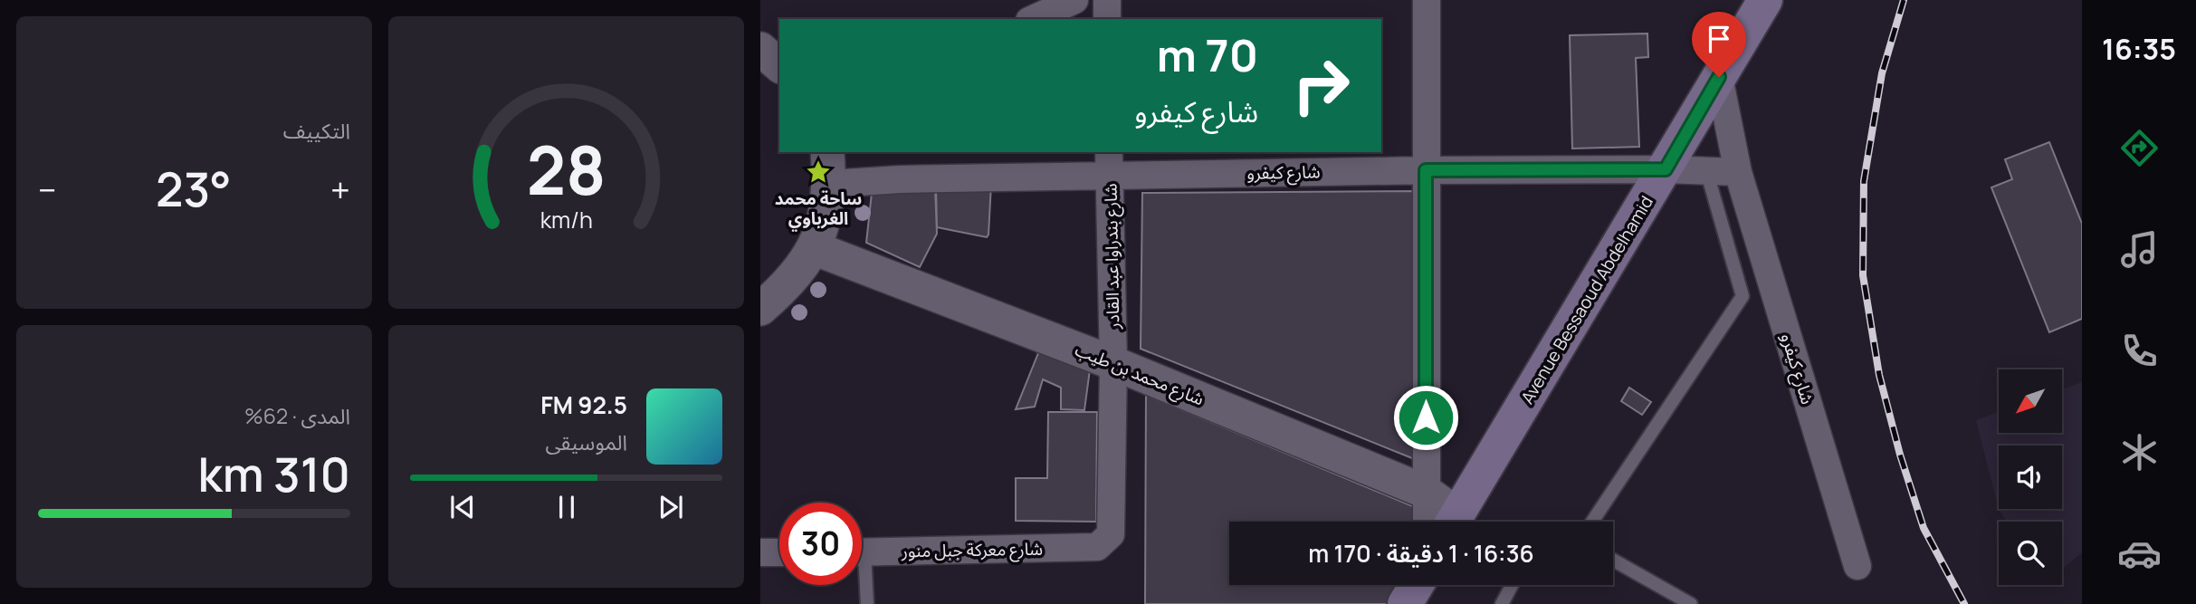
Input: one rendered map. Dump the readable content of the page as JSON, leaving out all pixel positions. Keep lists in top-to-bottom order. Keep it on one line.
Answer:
{"streets":{"main road":["Avenue Bessaoud Abdelhamid"],"street":["شارع كيفرو","شارع بندراوا عبد القادر","شارع محمد بن طيب","شارع معركة جبل منور"]},"crossings":[["شارع كيفرو","شارع بندراوا عبد القادر"],["شارع كيفرو","Avenue Bessaoud Abdelhamid"],["شارع بندراوا عبد القادر","شارع محمد بن طيب"],["شارع بندراوا عبد القادر","شارع معركة جبل منور"]],"places":{"place":["ساحة محمد الغرباوي"]},"north":"bottom left","page":{"tabs":"16:35","tile":["التكييف",["المدى · 62%","310 km"]],"turn":["70 m","شارع كيفرو"],"heat":["−","23°","+"],"song":["92.5 FM","الموسيقى"],"limit":"30","trip":"16:36 · 1 دقيقة · 170 m","gauge":["28","km/h"]}}
